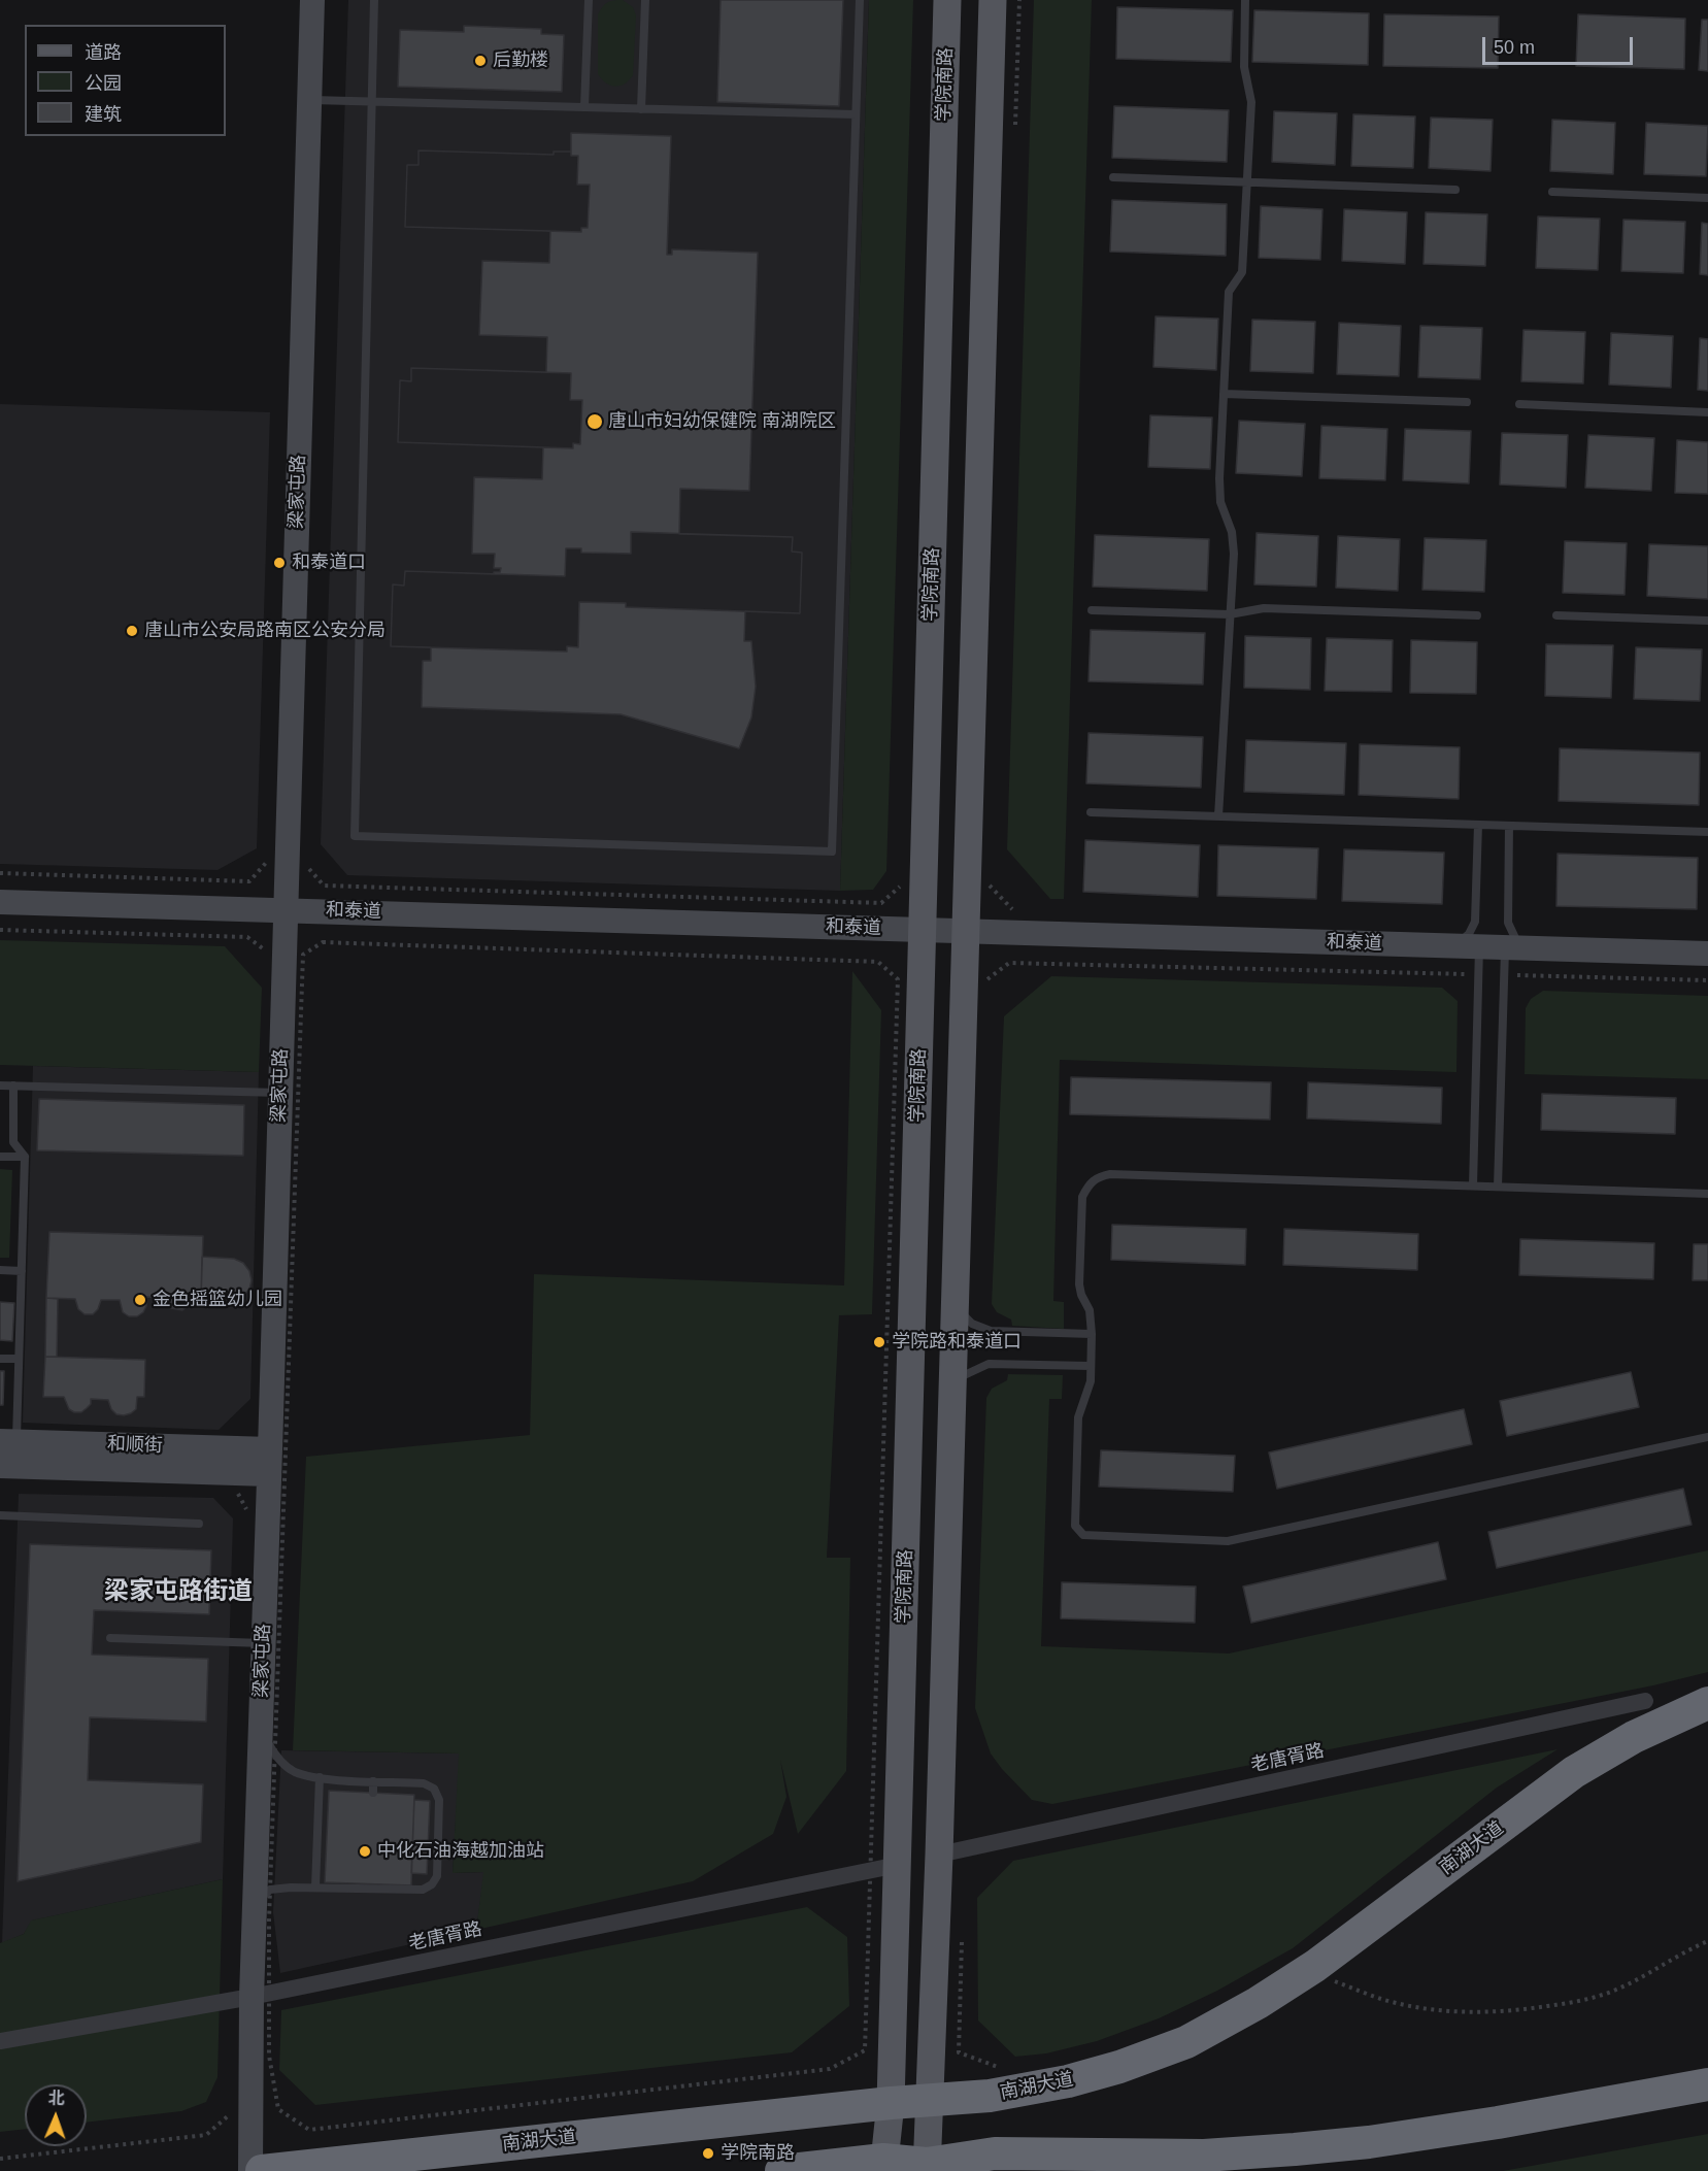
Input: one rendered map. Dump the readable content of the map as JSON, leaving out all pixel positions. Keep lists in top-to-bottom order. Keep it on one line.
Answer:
{"streets":{"highway":["南湖大道"],"main road":["学院南路"],"street":["梁家屯路","和泰道","和顺街","老唐胥路"]},"crossings":[["学院南路","和泰道"],["学院南路","老唐胥路"],["学院南路","南湖大道"],["梁家屯路","和泰道"],["梁家屯路","和顺街"],["梁家屯路","老唐胥路"]],"districts":["梁家屯路街道"],"places":["后勤楼","唐山市妇幼保健院 南湖院区","和泰道口","唐山市公安局路南区公安分局","金色摇篮幼儿园","学院路和泰道口","中化石油海越加油站","学院南路"],"legend":["道路","公园","建筑"],"scale_bar":"50 m","north":"top"}
